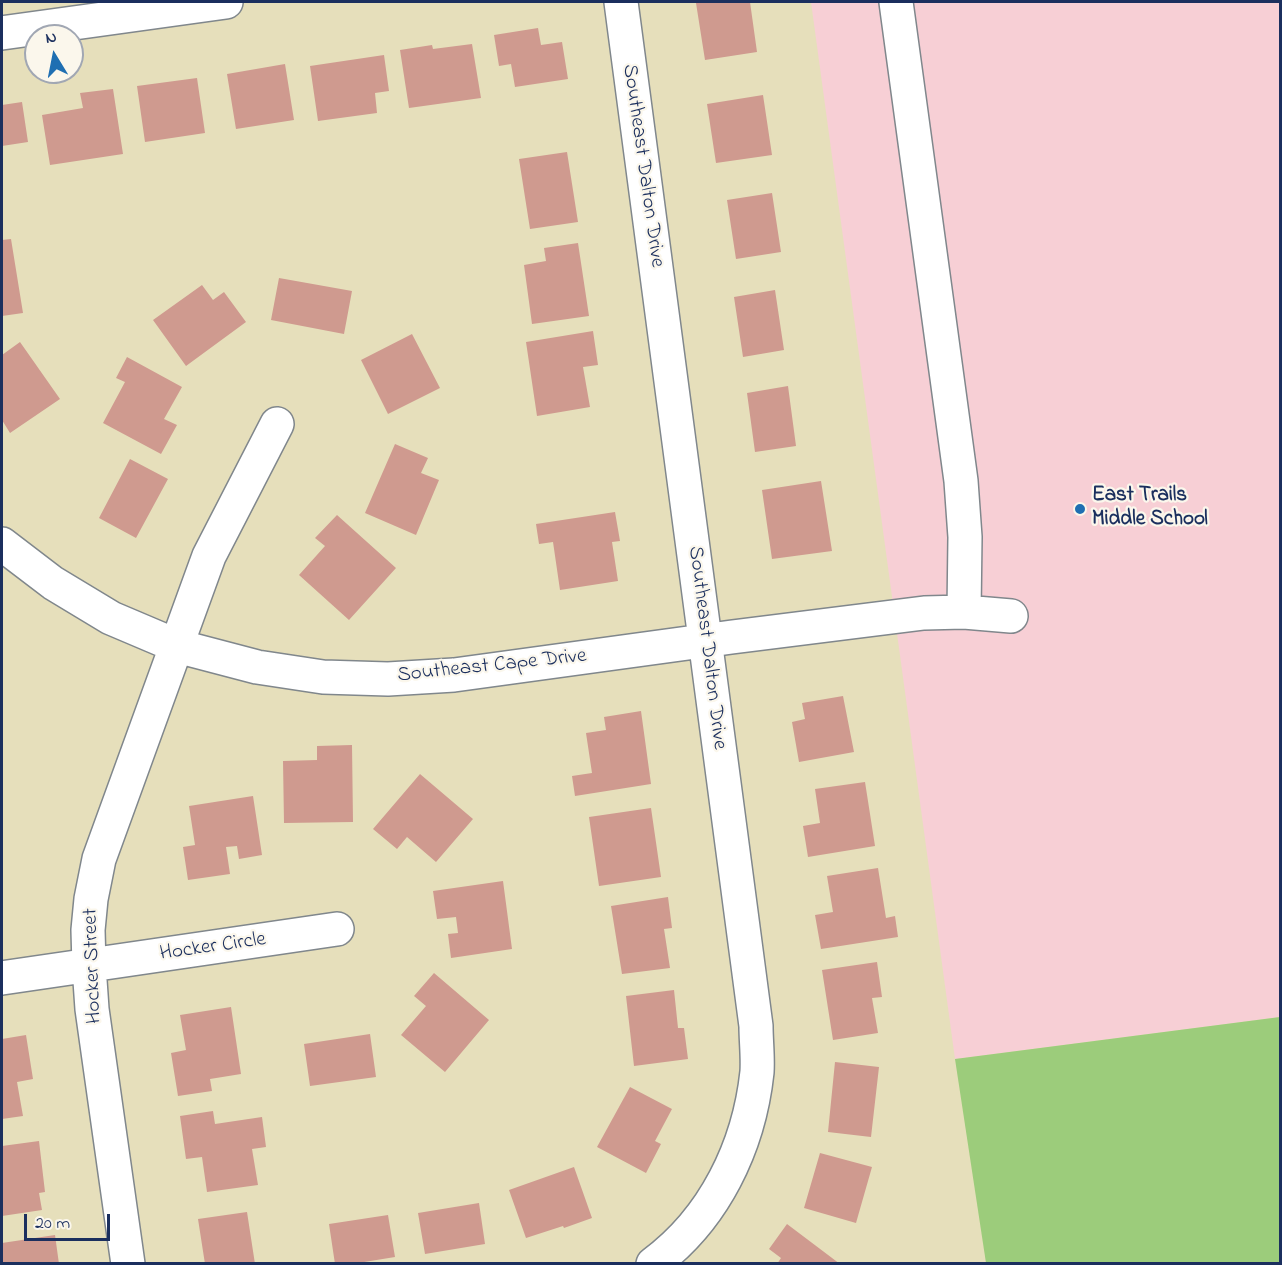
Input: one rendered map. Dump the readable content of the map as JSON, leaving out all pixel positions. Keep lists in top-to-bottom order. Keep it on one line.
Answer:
{"streets":{"street":["Southeast Dalton Drive","Southeast Cape Drive","Hocker Circle","Hocker Street"]},"crossings":[["Southeast Dalton Drive","Southeast Cape Drive"],["Southeast Cape Drive","Hocker Street"],["Hocker Circle","Hocker Street"]],"places":["East Trails Middle School"],"scale_bar":"20 m","north":"top"}
